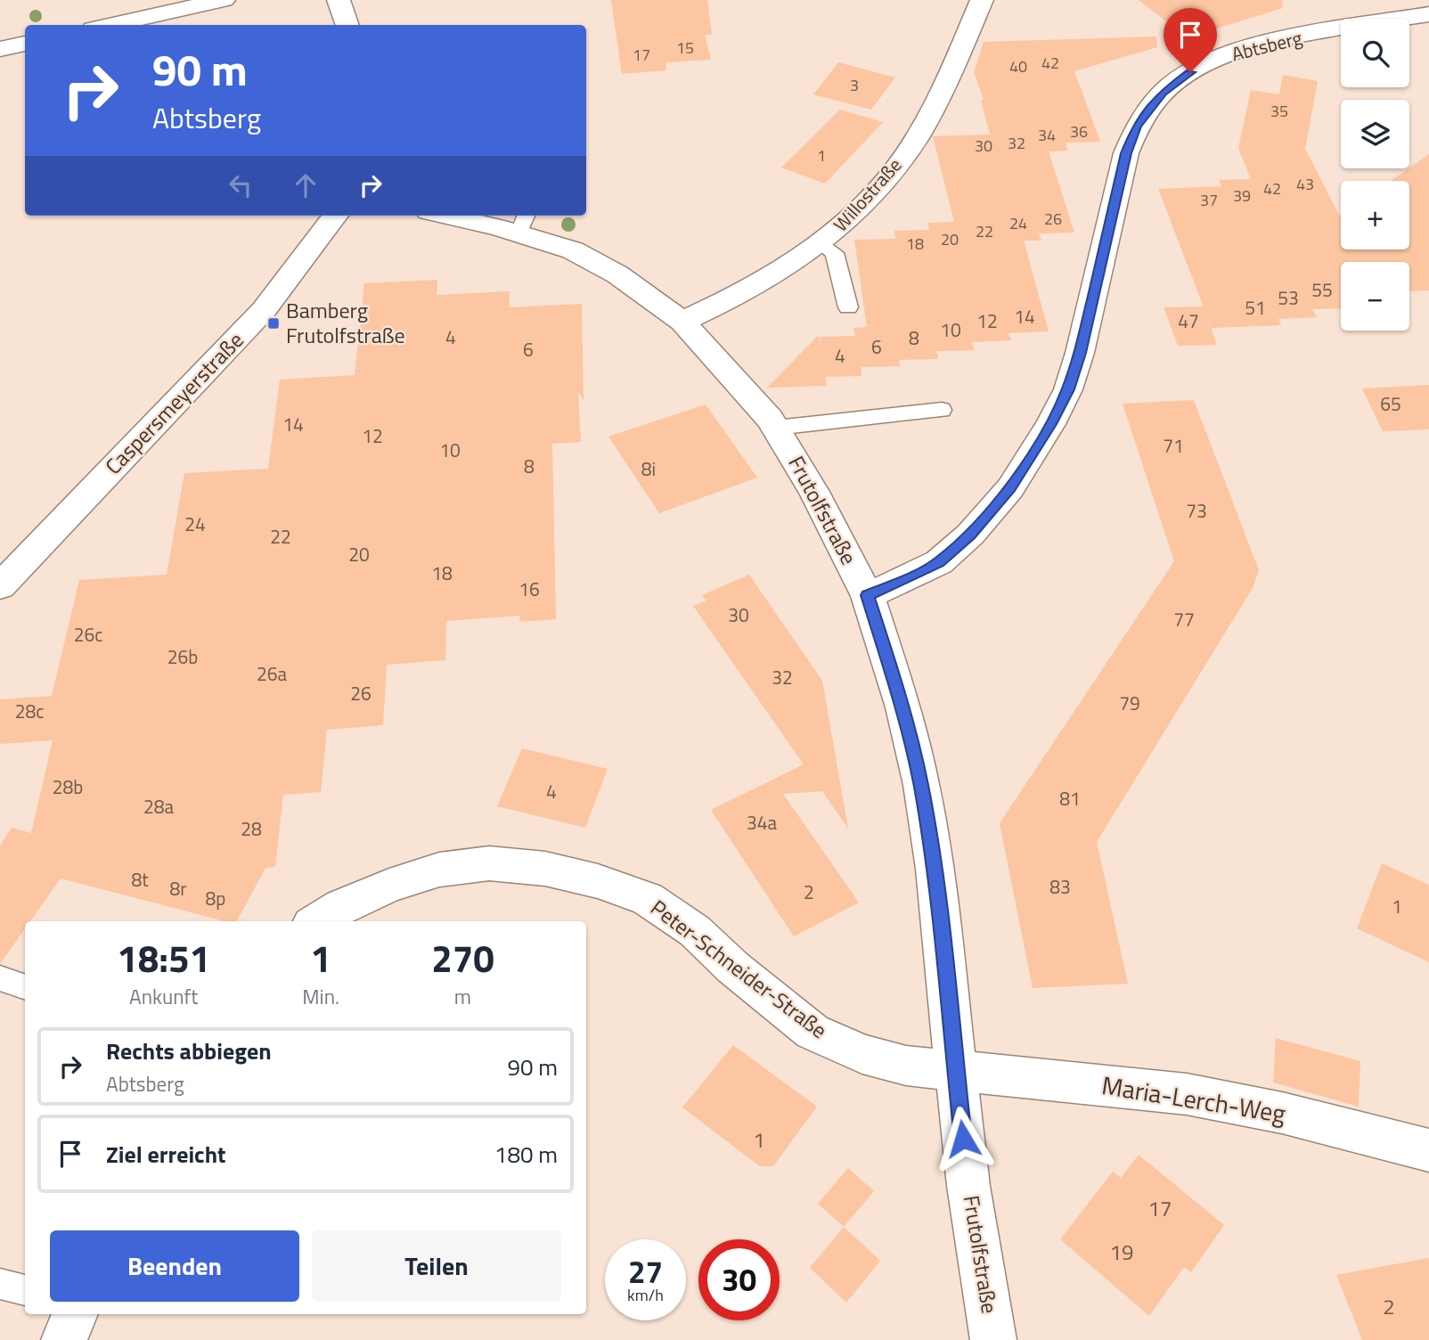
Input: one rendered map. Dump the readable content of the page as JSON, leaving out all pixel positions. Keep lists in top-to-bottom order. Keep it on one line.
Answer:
{"streets":{"street":["Abtsberg","Willostraße","Caspersmeyerstraße","Frutolfstraße","Peter-Schneider-Straße","Maria-Lerch-Weg"]},"crossings":[["Abtsberg","Frutolfstraße"],["Willostraße","Frutolfstraße"],["Frutolfstraße","Peter-Schneider-Straße"],["Frutolfstraße","Maria-Lerch-Weg"],["Peter-Schneider-Straße","Maria-Lerch-Weg"]],"places":{"transit":["Bamberg Frutolfstraße"]},"house_numbers":["15","17","42","40","3","35","36","34","32","30","1","43","42","39","37","26","24","22","20","18","55","53","51","14","12","47","10","4","8","6","6","4","65","14","12","71","10","8","8i","73","24","22","20","18","16","30","77","26c","26b","26a","32","26","79","28c","28b","4","81","28a","34a","28","8t","83","8r","2","8p","1","1","17","19","2"],"page":{"map_buttons":["+","−"],"turn":["90 m","Abtsberg"],"eta":["18:51","Ankunft","1","Min.","270","m"],"list":[{"name":"Rechts abbiegen","note":"Abtsberg","value":"90 m"},{"name":"Ziel erreicht","value":"180 m"}],"buttons":["Beenden","Teilen"],"speed":"27 km/h","limit":"30"}}
